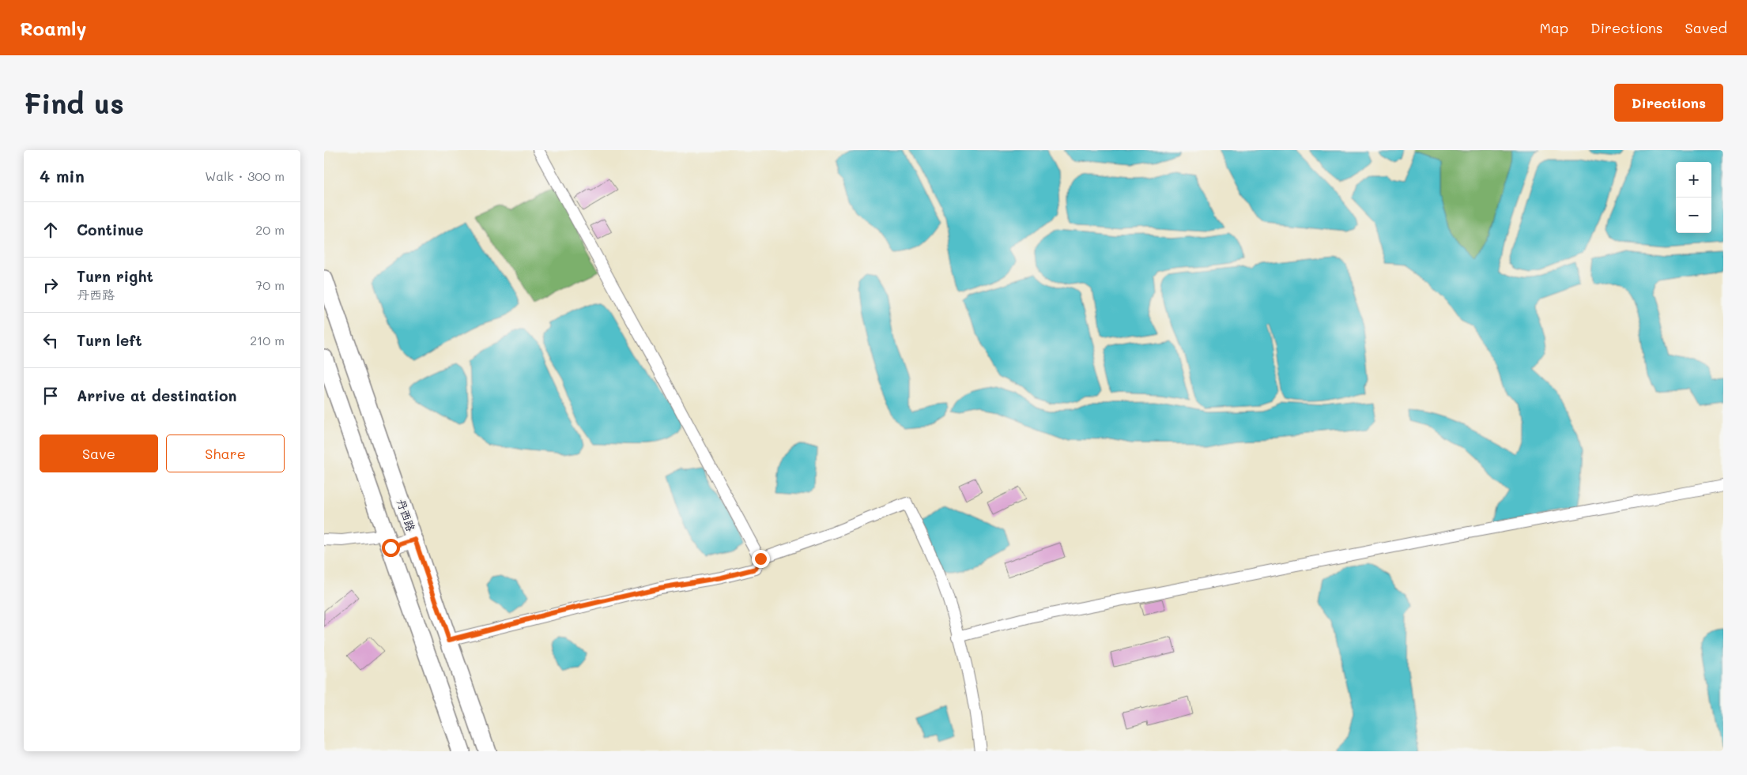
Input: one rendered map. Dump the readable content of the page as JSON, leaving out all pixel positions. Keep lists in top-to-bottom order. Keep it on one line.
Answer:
{"streets":{"main road":["丹西路"]},"page":{"header":"Roamly","nav":["Map","Directions","Saved"],"buttons":["Directions",["Save","Share"]],"title":"Find us","heading":["4 min","Walk · 300 m"],"map_buttons":["+","−"],"list":[["Continue","20 m"],["Turn right","丹西路","70 m"],["Turn left","210 m"],"Arrive at destination"]}}
